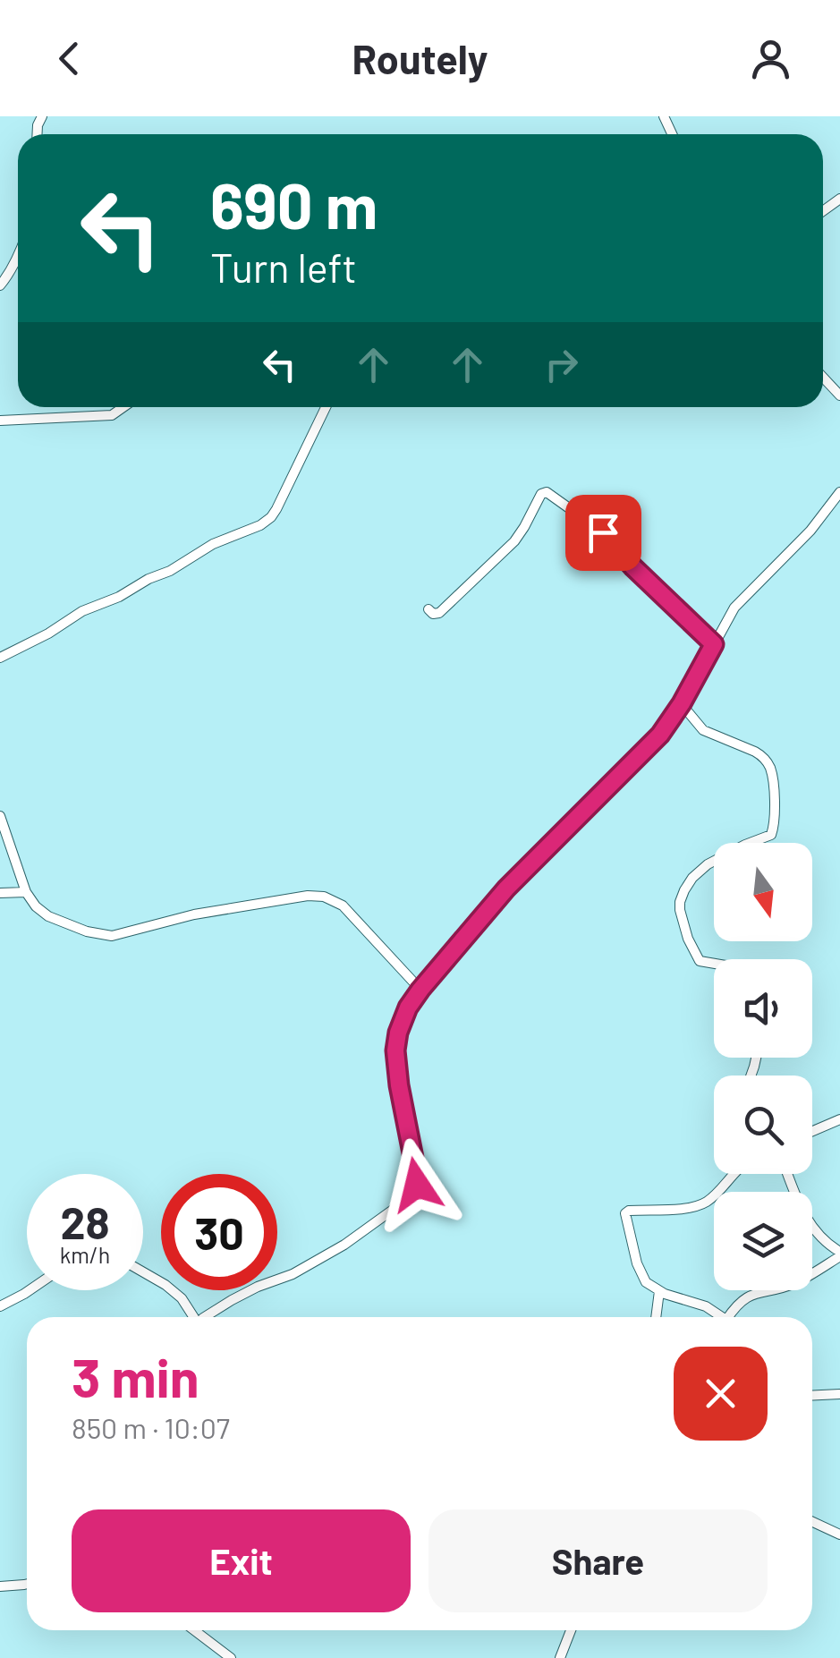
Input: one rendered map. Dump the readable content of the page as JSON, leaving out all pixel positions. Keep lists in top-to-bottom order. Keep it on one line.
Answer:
{"north":"bottom","page":{"header":"Routely","turn":["690 m","Turn left"],"speed":"28 km/h","limit":"30","heading":["3 min","850 m · 10:07"],"buttons":["Exit","Share"]}}
